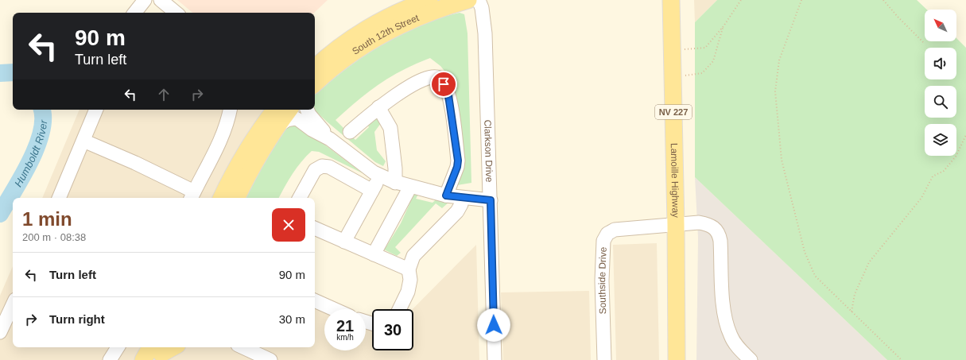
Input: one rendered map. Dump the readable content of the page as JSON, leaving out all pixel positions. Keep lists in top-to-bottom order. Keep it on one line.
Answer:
{"streets":{"main road":["South 12th Street","NV 227","Lamoille Highway"],"street":["Clarkson Drive","Southside Drive"]},"crossings":[["Lamoille Highway","Southside Drive"]],"water":["Humboldt River"],"north":"top left","page":{"turn":["90 m","Turn left"],"heading":["1 min","200 m · 08:38"],"list":[{"name":"Turn left","value":"90 m"},{"name":"Turn right","value":"30 m"}],"speed":"21 km/h","limit":"30"}}
